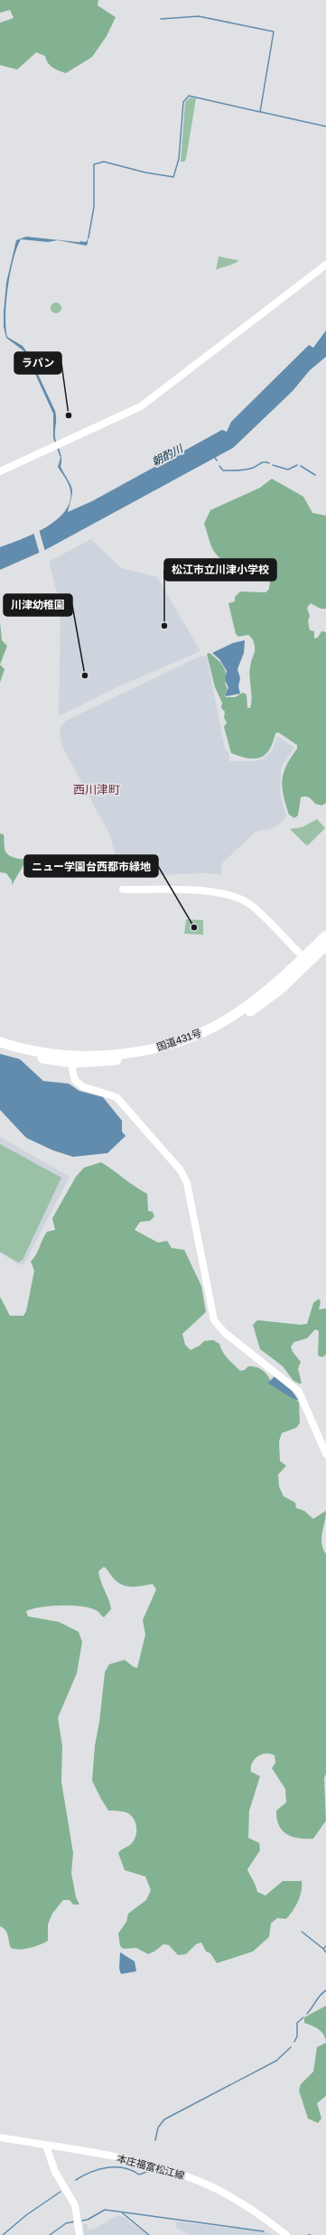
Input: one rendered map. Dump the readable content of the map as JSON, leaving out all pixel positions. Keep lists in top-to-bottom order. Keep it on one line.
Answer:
{"streets":{"highway":["国道431号"],"street":["本庄福富松江線"]},"districts":["西川津町"],"water":["朝酌川"],"places":["ラパン","松江市立川津小学校","川津幼稚園","ニュー学園台西都市緑地"]}
